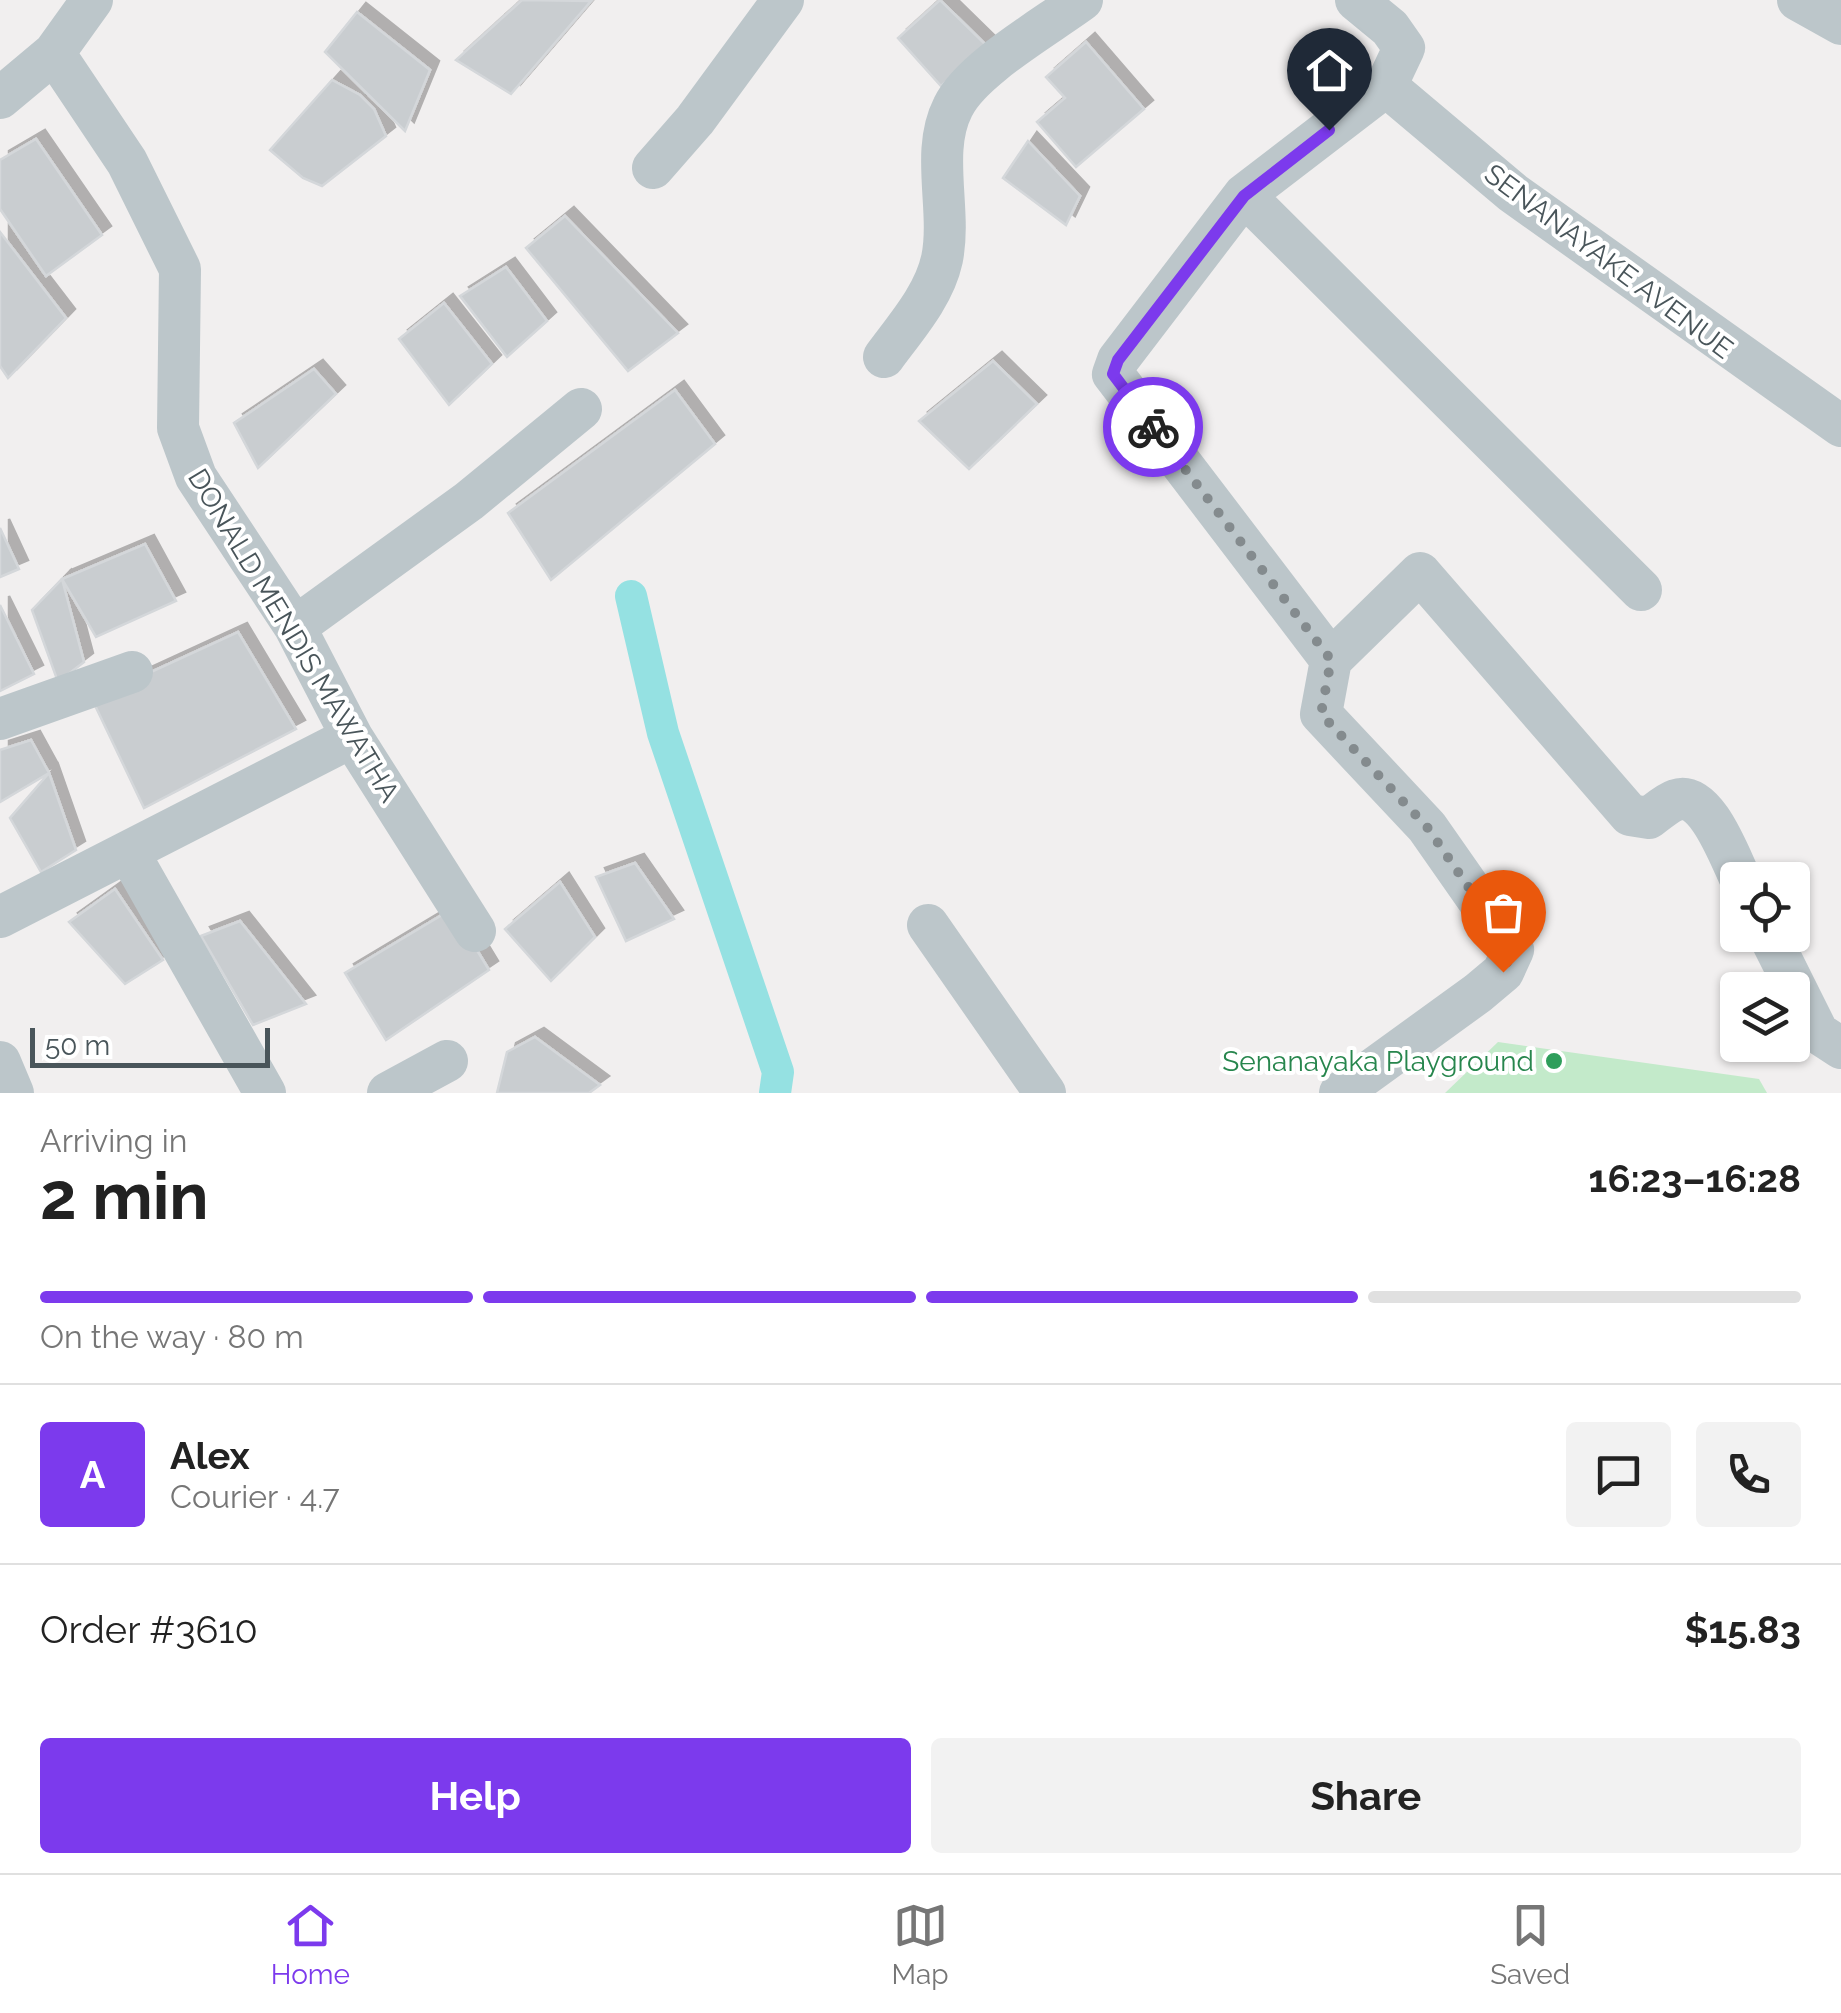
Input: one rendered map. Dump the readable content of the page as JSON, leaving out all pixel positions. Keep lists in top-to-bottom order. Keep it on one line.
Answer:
{"streets":{"street":["SENANAYAKE AVENUE","DONALD MENDIS MAWATHA"]},"places":["Senanayaka Playground"],"scale_bar":"50 m","page":{"scale":"50 m","heading":["2 min","Arriving in","16:23–16:28"],"panel":["Alex","Courier · 4.7","Order #3610","$15.83"],"bar":"On the way · 80 m","round":"A","buttons":["Help","Share"],"tabs":["Home","Map","Saved"]}}
